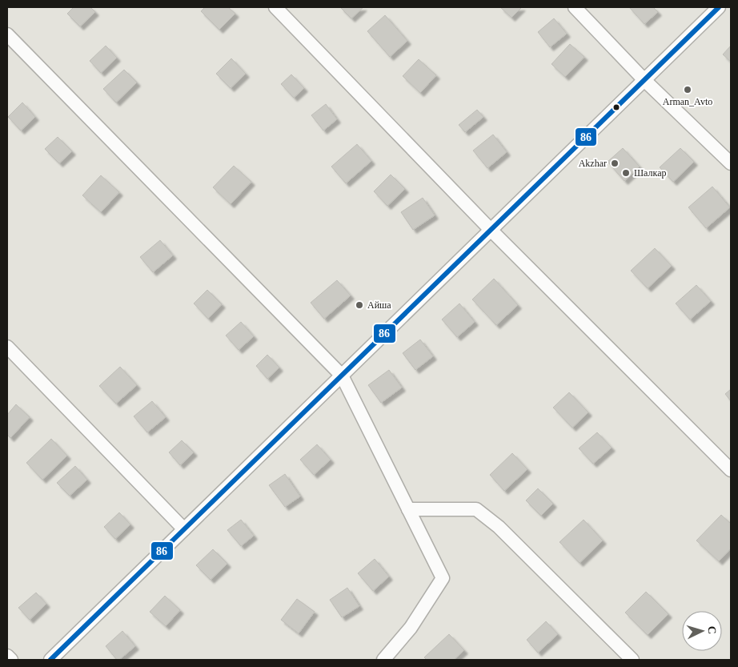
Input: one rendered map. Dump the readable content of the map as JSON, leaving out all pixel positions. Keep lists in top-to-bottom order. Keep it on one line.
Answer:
{"places":["Arman_Avto","Akzhar","Шалкар","Айша"],"lines":["transit line 86"],"north":"right"}
